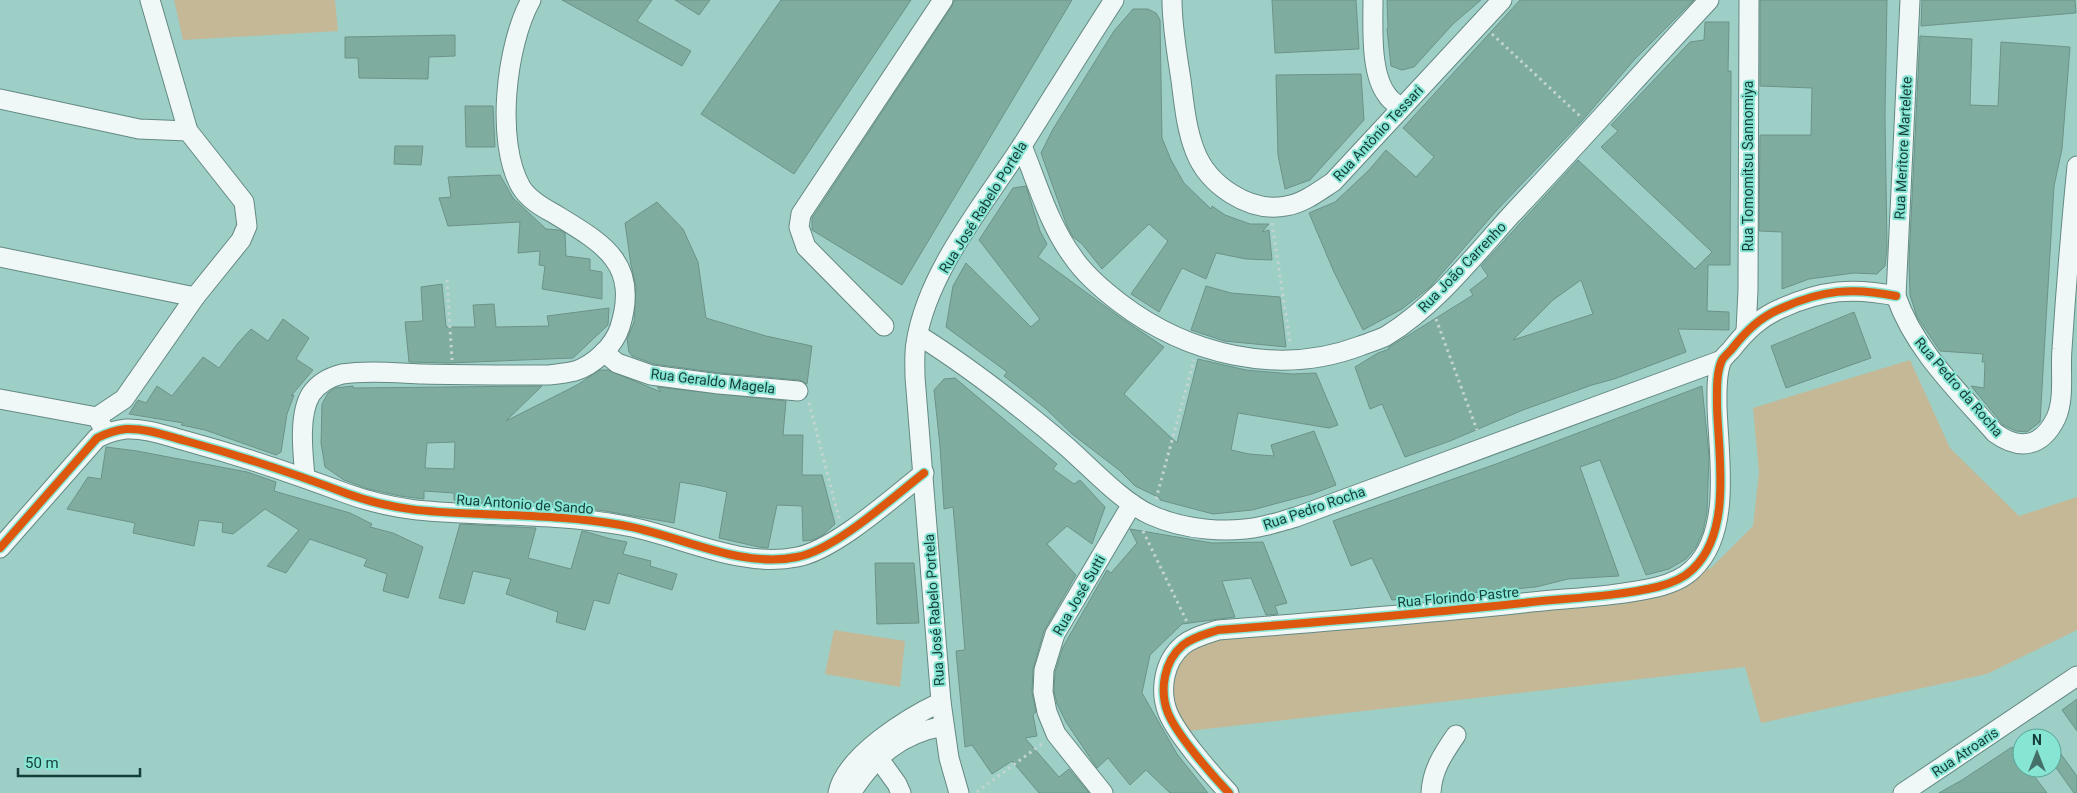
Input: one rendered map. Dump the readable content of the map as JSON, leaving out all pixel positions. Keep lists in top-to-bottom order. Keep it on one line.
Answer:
{"streets":{"street":["Rua Antônio Tessari","Rua Meritore Martelete","Rua Tomomitsu Sannomiya","Rua José Rabelo Portela","Rua João Carrenho","Rua Geraldo Magela","Rua Pedro da Rocha","Rua Antonio de Sando","Rua Pedro Rocha","Rua José Sutti","Rua Florindo Pastre","Rua Atroaris"]},"crossings":[["Rua Meritore Martelete","Rua Pedro da Rocha"],["Rua José Rabelo Portela","Rua João Carrenho"],["Rua José Rabelo Portela","Rua Antonio de Sando"],["Rua José Rabelo Portela","Rua Pedro Rocha"],["Rua Pedro Rocha","Rua José Sutti"],["Rua Pedro Rocha","Rua Florindo Pastre"]],"scale_bar":"50 m","north":"top"}
